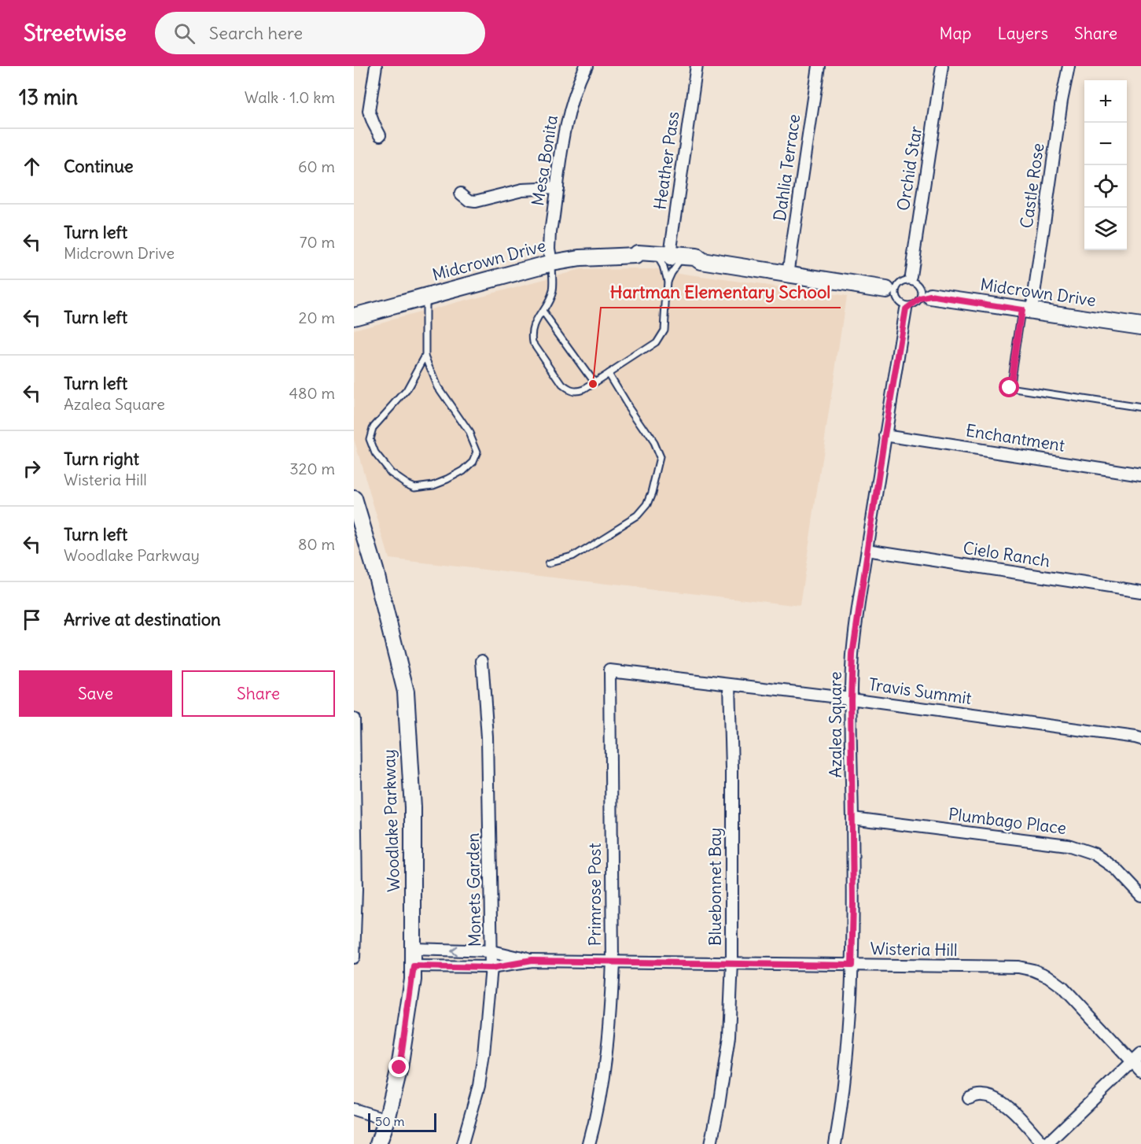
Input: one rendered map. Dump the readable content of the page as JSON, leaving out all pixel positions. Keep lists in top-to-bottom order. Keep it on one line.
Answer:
{"streets":{"street":["Mesa Bonita","Heather Pass","Dahlia Terrace","Orchid Star","Castle Rose","Midcrown Drive","Enchantment","Cielo Ranch","Travis Summit","Azalea Square","Woodlake Parkway","Plumbago Place","Bluebonnet Bay","Monets Garden","Primrose Post","Wisteria Hill"]},"crossings":[["Mesa Bonita","Midcrown Drive"],["Heather Pass","Midcrown Drive"],["Dahlia Terrace","Midcrown Drive"],["Orchid Star","Midcrown Drive"],["Orchid Star","Azalea Square"],["Castle Rose","Midcrown Drive"],["Midcrown Drive","Azalea Square"],["Enchantment","Azalea Square"],["Cielo Ranch","Azalea Square"],["Travis Summit","Azalea Square"],["Travis Summit","Bluebonnet Bay"],["Travis Summit","Primrose Post"],["Azalea Square","Plumbago Place"],["Azalea Square","Wisteria Hill"],["Woodlake Parkway","Wisteria Hill"],["Bluebonnet Bay","Wisteria Hill"],["Monets Garden","Wisteria Hill"],["Primrose Post","Wisteria Hill"]],"places":["Hartman Elementary School"],"scale_bar":"50 m","page":{"header":"Streetwise","search":"Search here","nav":["Map","Layers","Share"],"heading":["13 min","Walk · 1.0 km"],"map_buttons":["+","−"],"list":[["Continue","60 m"],["Turn left","Midcrown Drive","70 m"],["Turn left","20 m"],["Turn left","Azalea Square","480 m"],["Turn right","Wisteria Hill","320 m"],["Turn left","Woodlake Parkway","80 m"],"Arrive at destination"],"buttons":["Save","Share"],"scale":"50 m"}}
